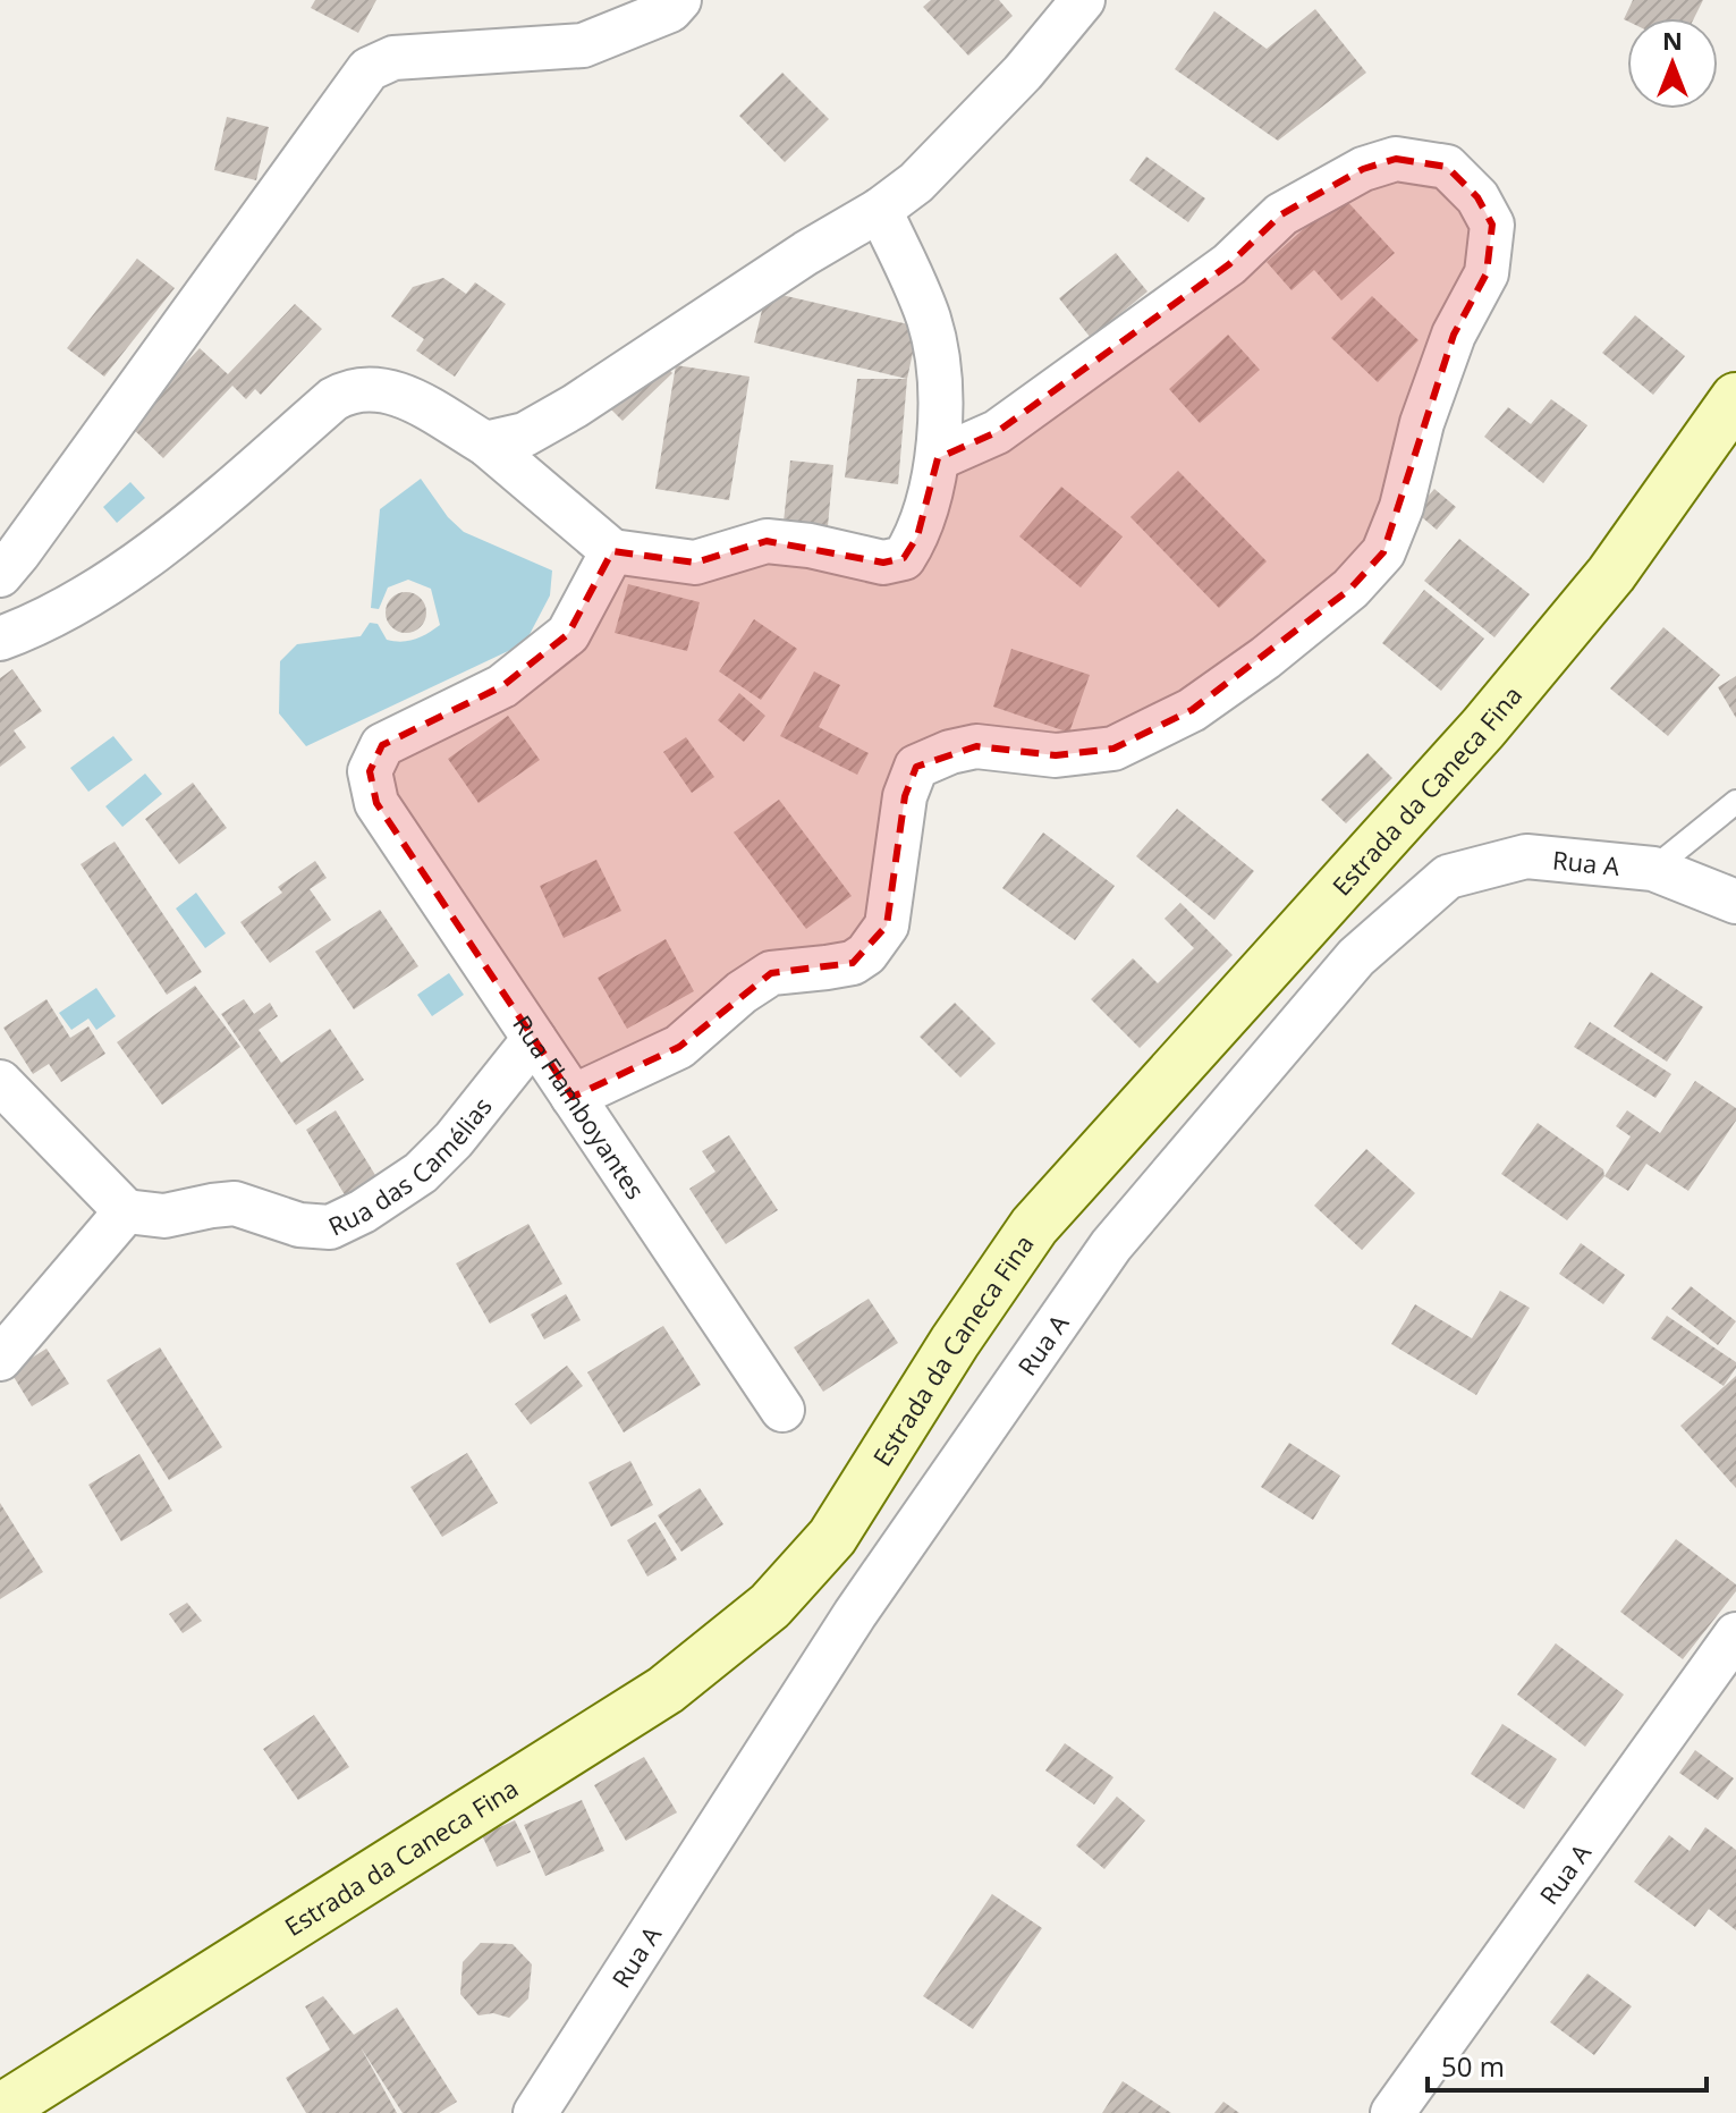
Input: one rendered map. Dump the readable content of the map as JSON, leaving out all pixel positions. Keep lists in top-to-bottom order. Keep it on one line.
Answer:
{"streets":{"street":["Estrada da Caneca Fina","Rua A","Rua Flamboyantes","Rua das Camélias"]},"crossings":[["Rua Flamboyantes","Rua das Camélias"]],"scale_bar":"50 m","north":"top"}
